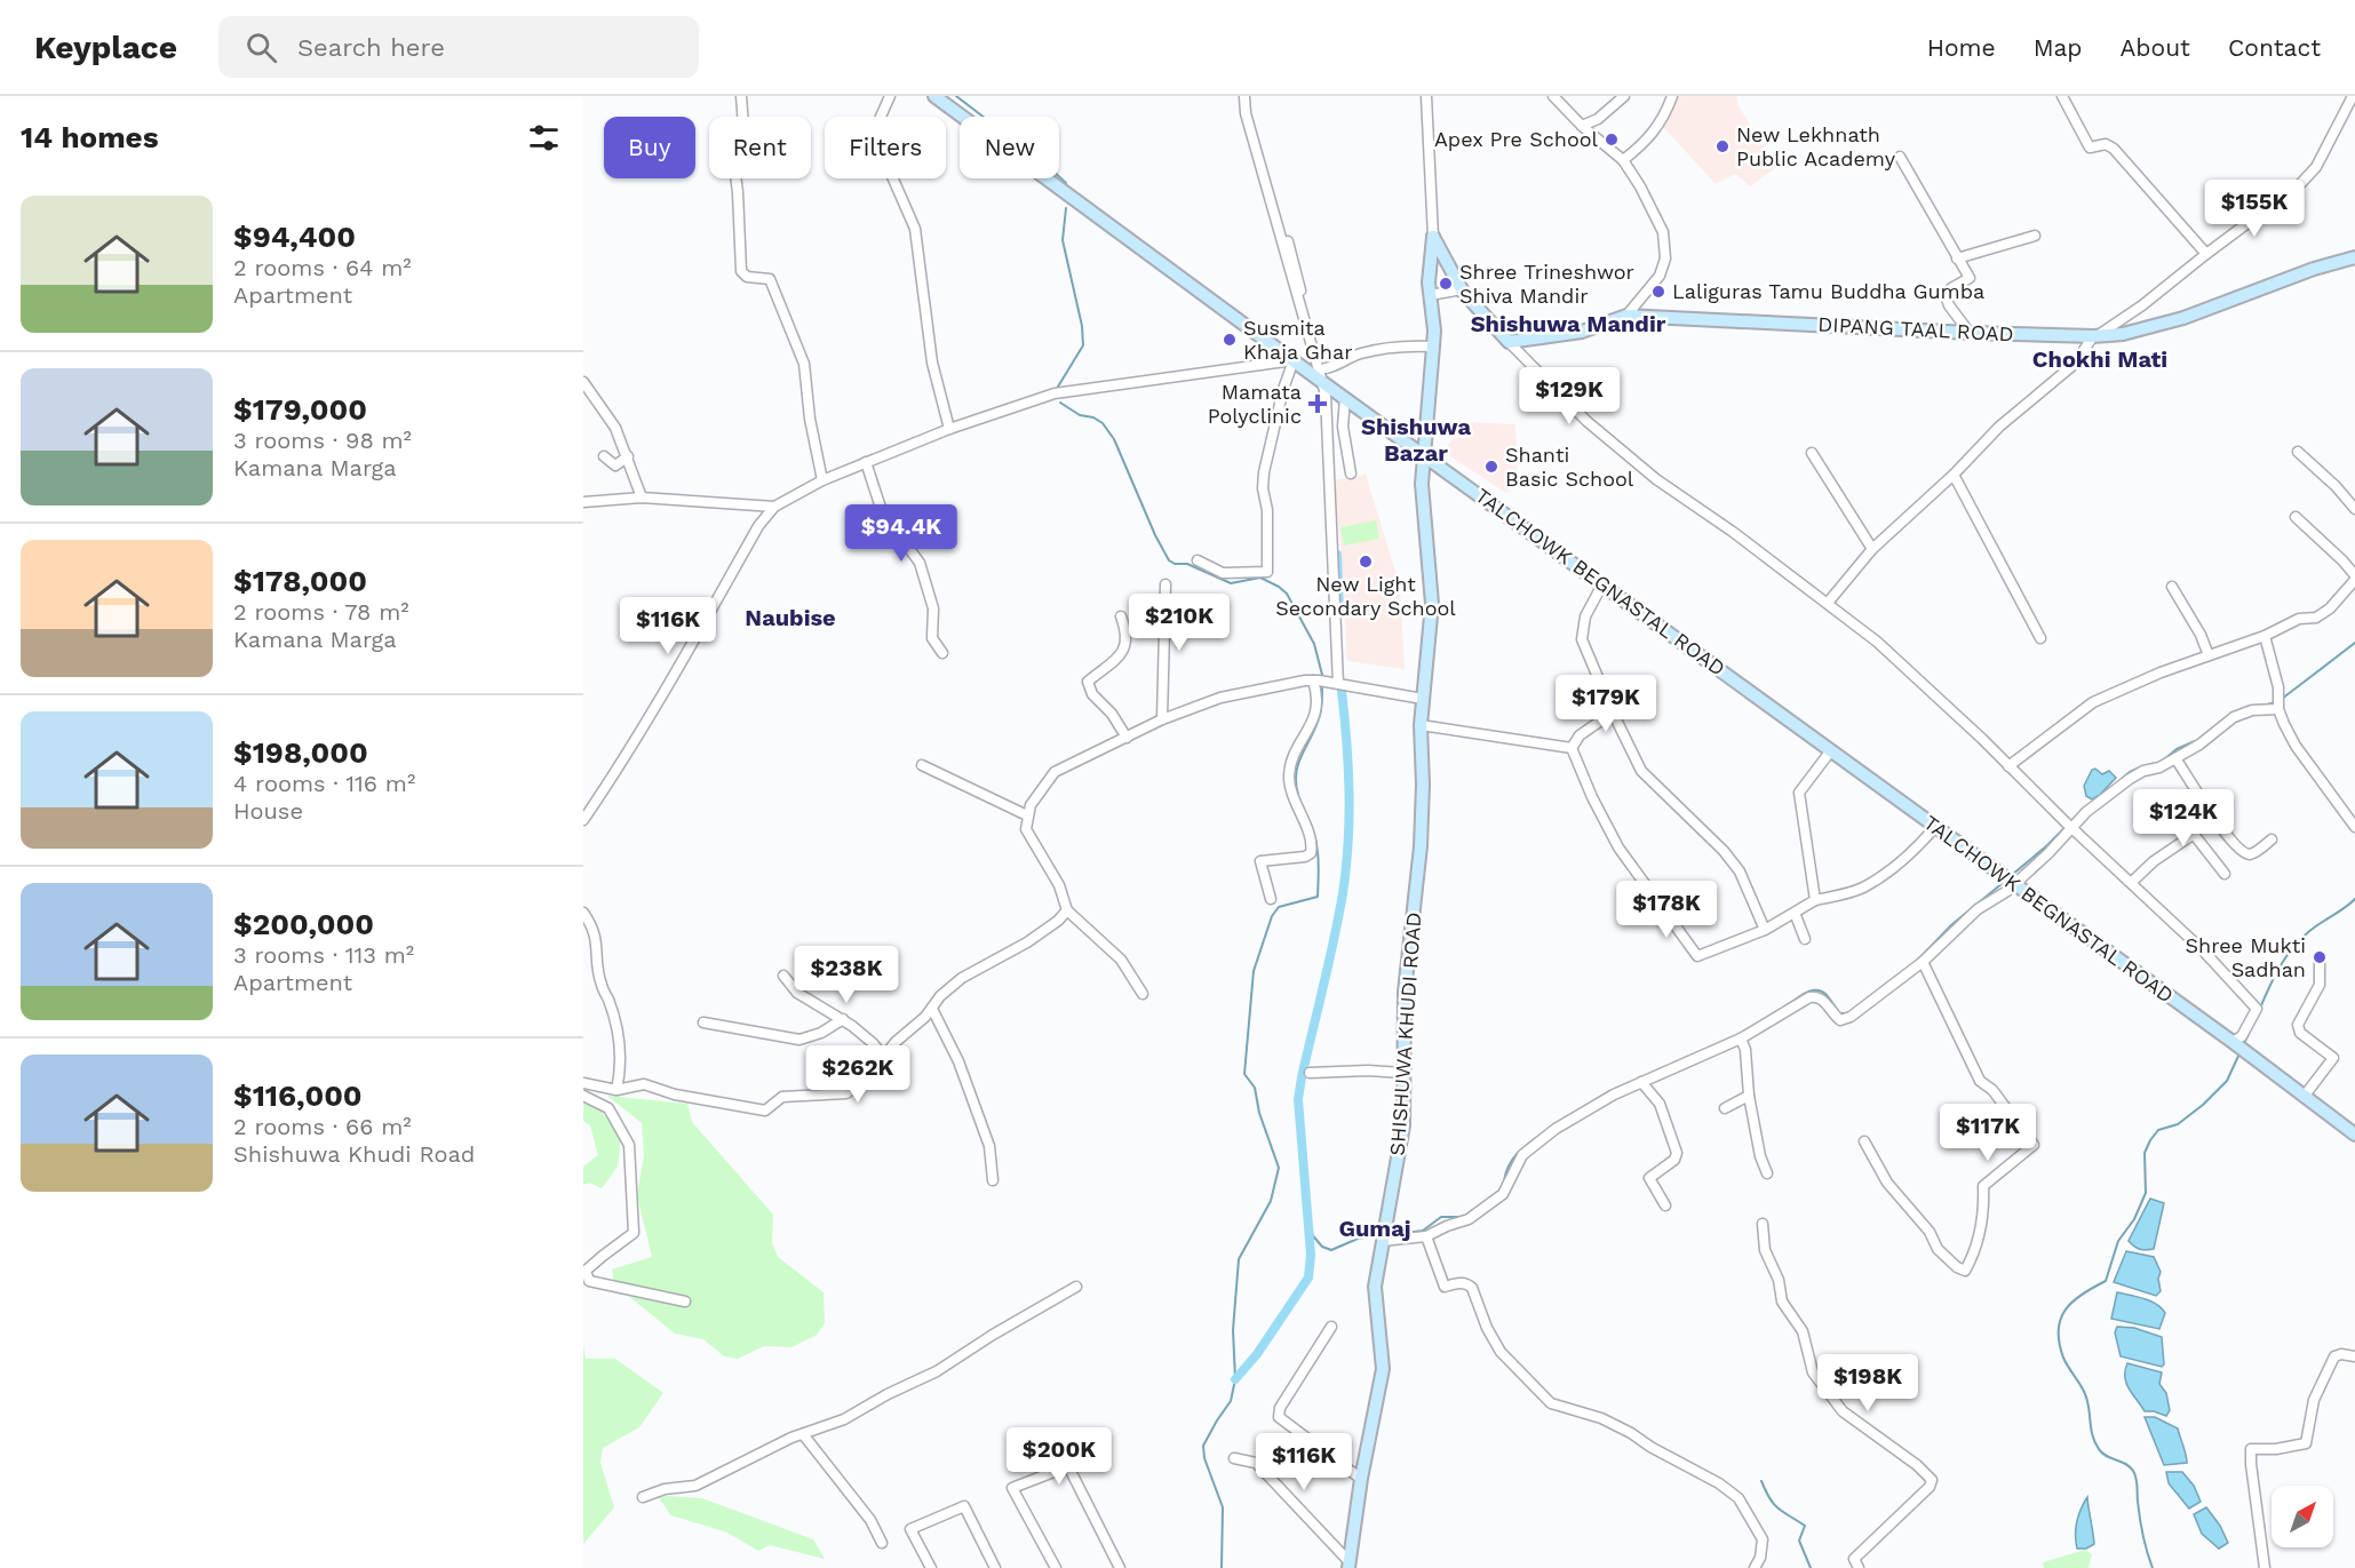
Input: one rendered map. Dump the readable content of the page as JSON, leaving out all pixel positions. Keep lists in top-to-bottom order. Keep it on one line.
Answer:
{"streets":{"main road":["DIPANG TAAL ROAD","TALCHOWK BEGNASTAL ROAD","SHISHUWA KHUDI ROAD"]},"crossings":[["TALCHOWK BEGNASTAL ROAD","SHISHUWA KHUDI ROAD"]],"districts":["Shishuwa Mandir","Chokhi Mati","Shishuwa Bazar","Naubise","Gumaj"],"places":{"other":["Apex Pre School","New Lekhnath Public Academy","Shree Trineshwor Shiva Mandir","Laliguras Tamu Buddha Gumba","Susmita Khaja Ghar","Shanti Basic School","New Light Secondary School","Shree Mukti Sadhan"],"health":["Mamata Polyclinic"]},"north":"top right","page":{"header":"Keyplace","search":"Search here","nav":["Home","Map","About","Contact"],"heading":"14 homes","chip":["Buy","Rent","Filters","New"],"list":[{"name":"$94,400","note":"2 rooms · 64 m² · Apartment"},{"name":"$179,000","note":"3 rooms · 98 m² · Kamana Marga"},{"name":"$178,000","note":"2 rooms · 78 m² · Kamana Marga"},{"name":"$198,000","note":"4 rooms · 116 m² · House"},{"name":"$200,000","note":"3 rooms · 113 m² · Apartment"},{"name":"$116,000","note":"2 rooms · 66 m² · Shishuwa Khudi Road"}],"price":["$155K","$129K","$94.4K","$210K","$116K","$179K","$124K","$178K","$238K","$262K","$117K","$198K","$200K","$116K"]}}
